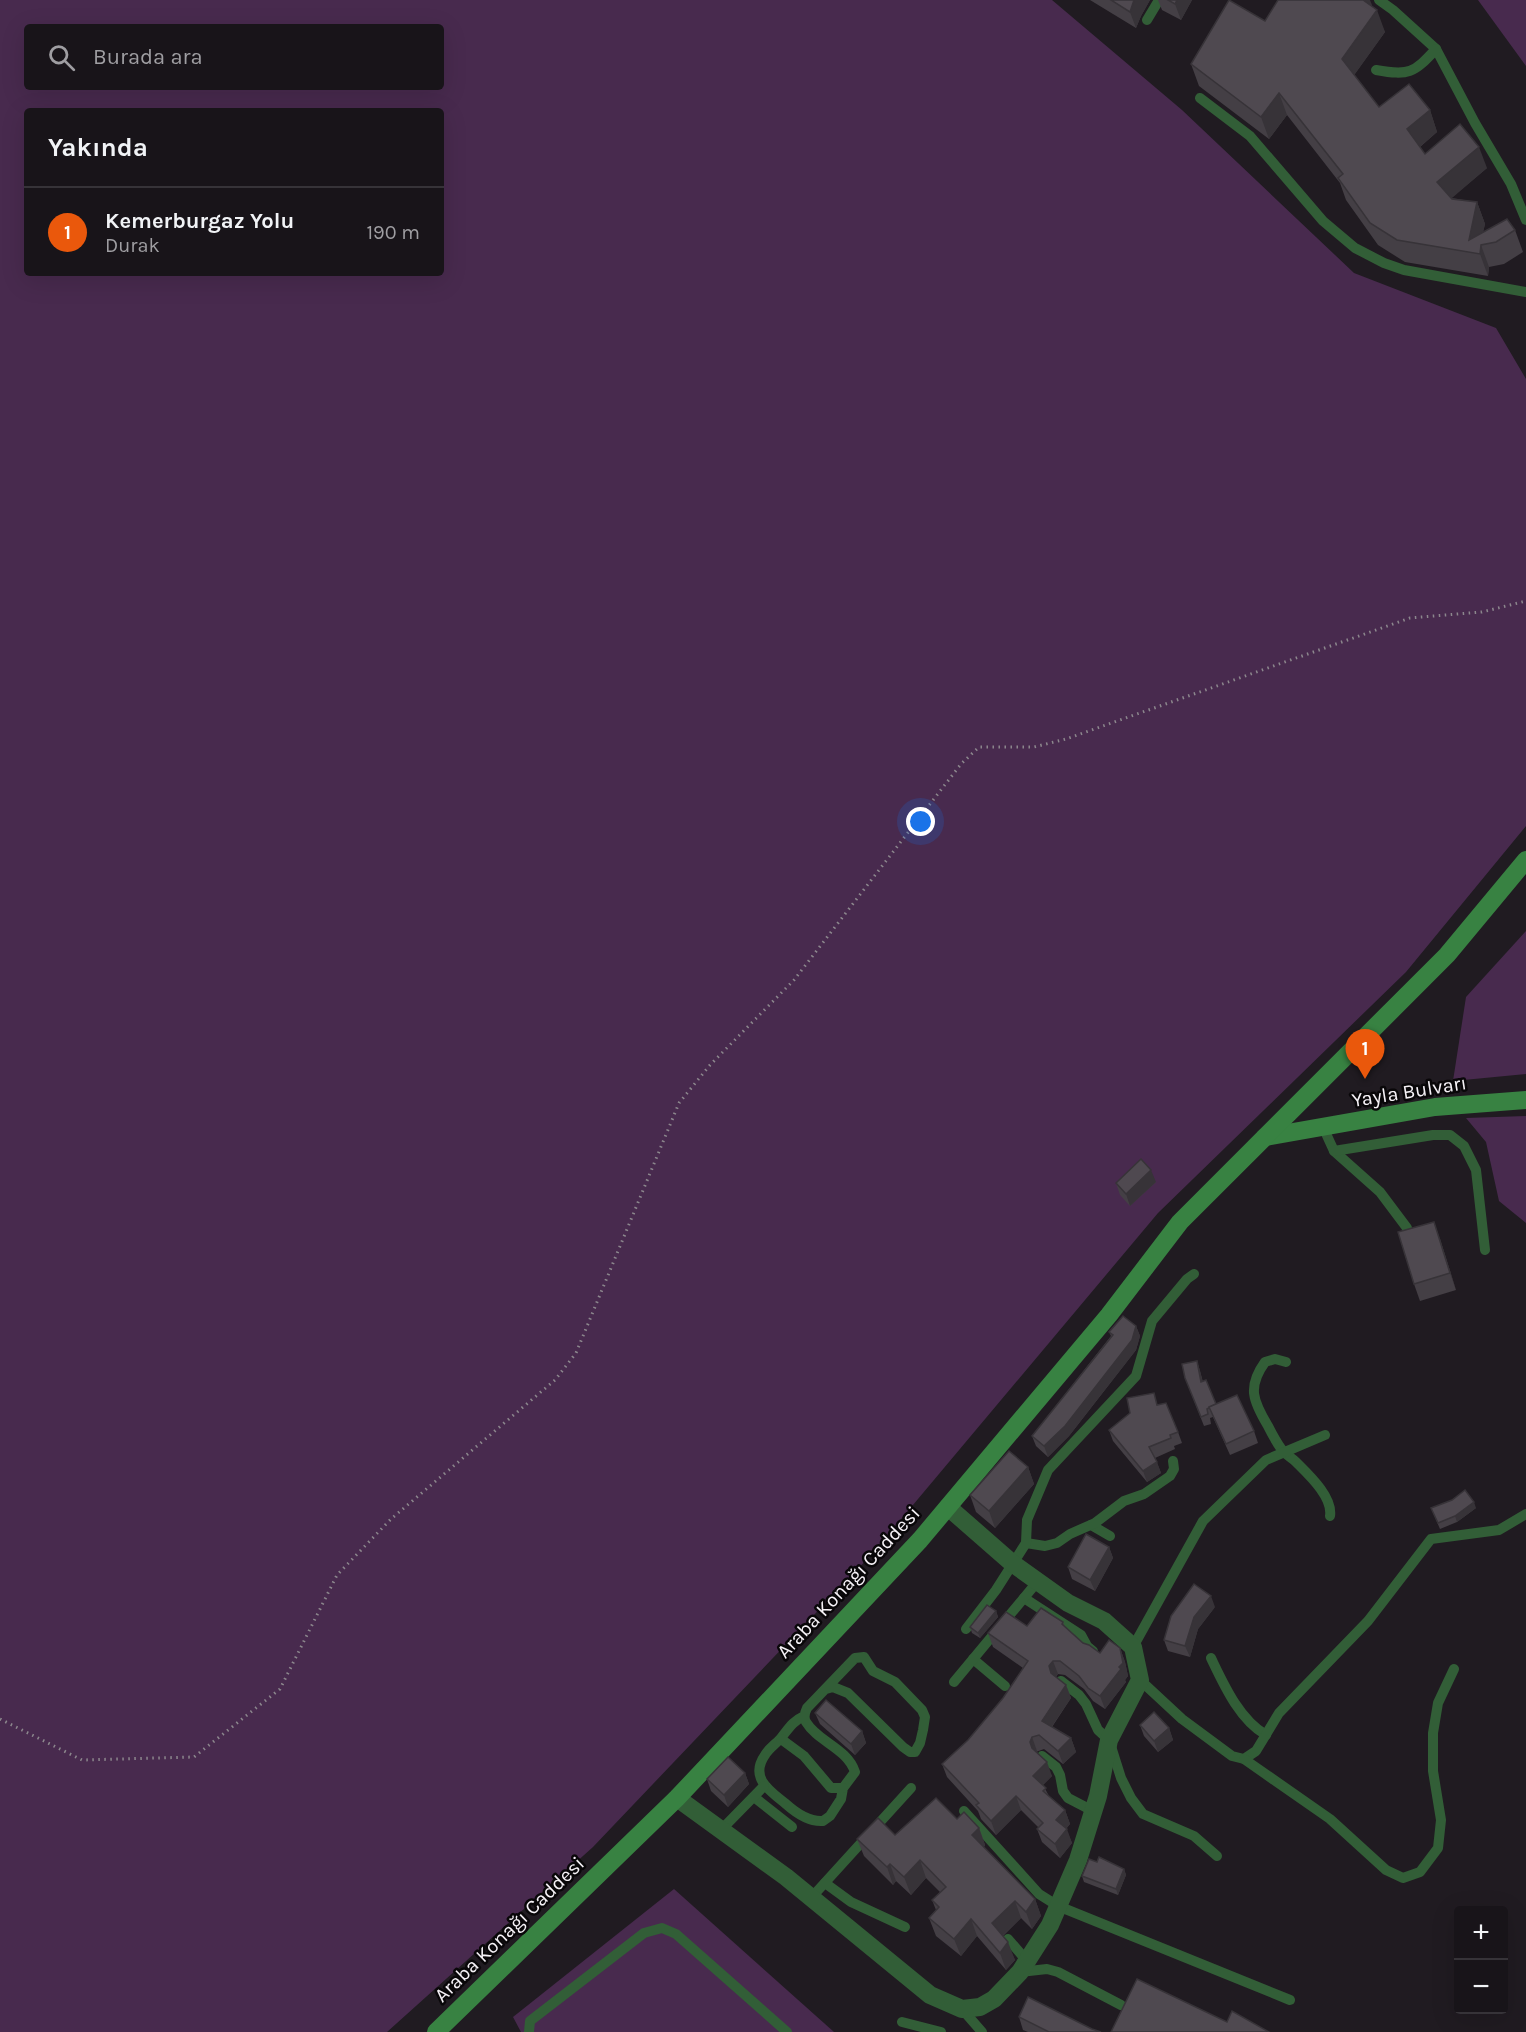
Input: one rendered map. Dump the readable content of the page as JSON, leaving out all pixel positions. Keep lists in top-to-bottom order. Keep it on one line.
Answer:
{"streets":{"main road":["Yayla Bulvarı","Araba Konağı Caddesi"]},"crossings":[["Yayla Bulvarı","Araba Konağı Caddesi"]],"page":{"search":"Burada ara","heading":"Yakında","list":[{"mark":"1","name":"Kemerburgaz Yolu","note":"Durak","value":"190 m"}],"pins":"1","map_buttons":["+","−"]}}
